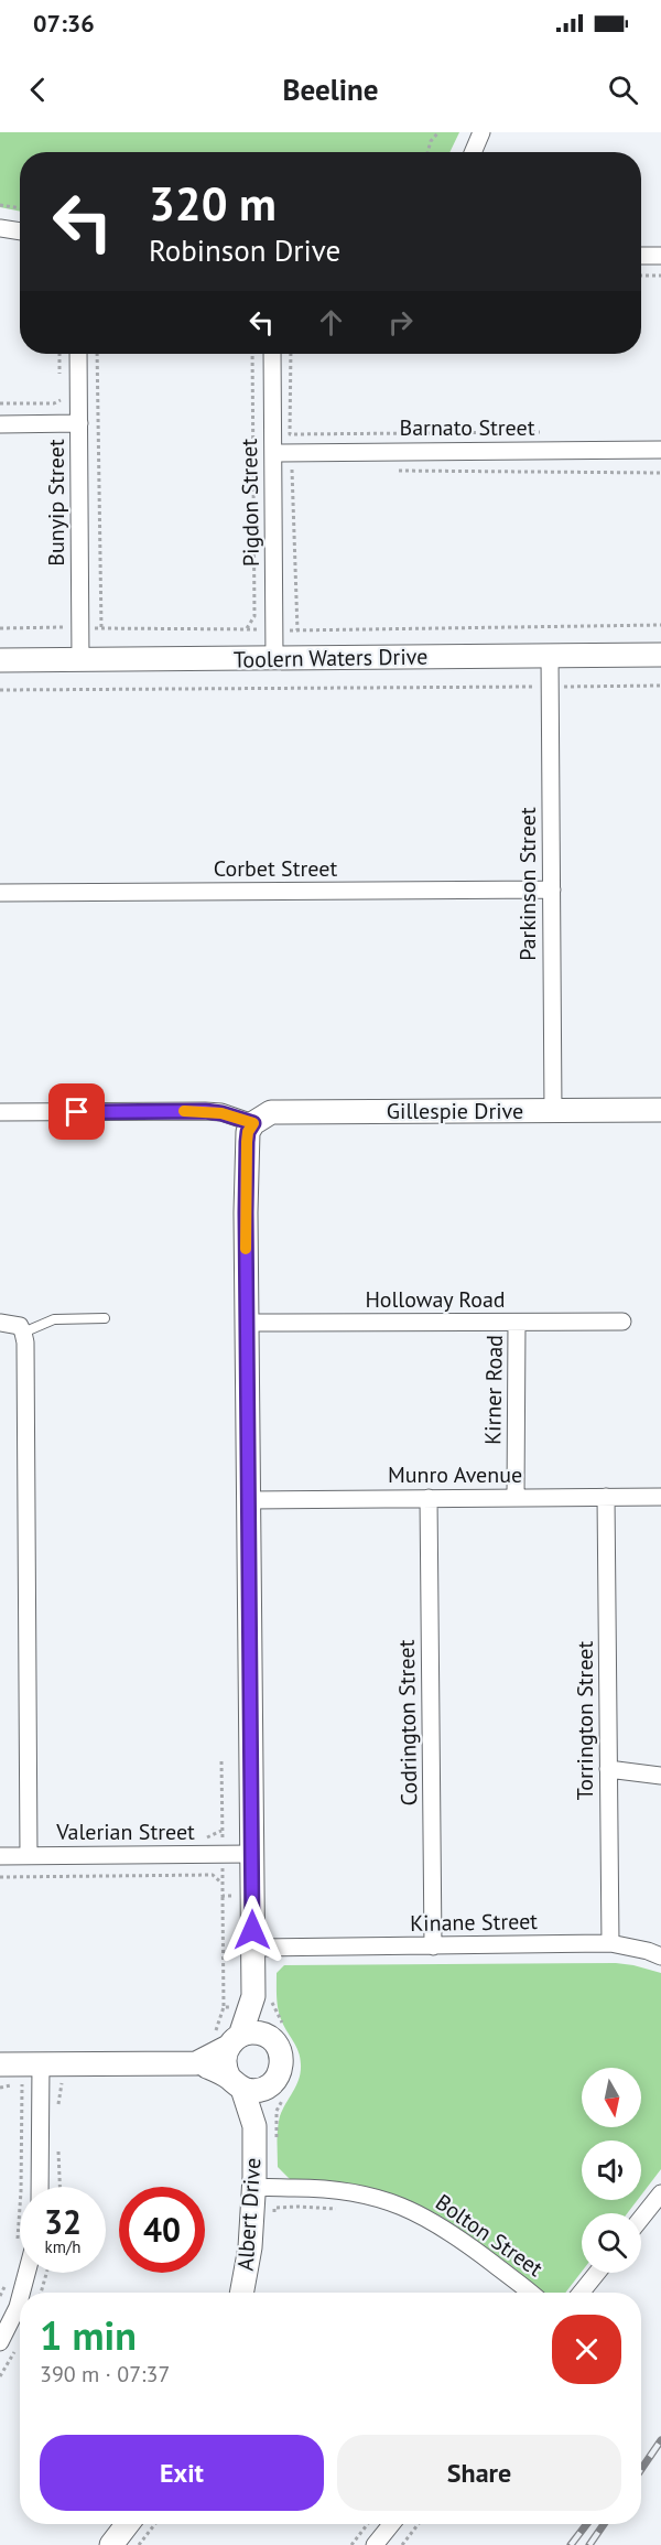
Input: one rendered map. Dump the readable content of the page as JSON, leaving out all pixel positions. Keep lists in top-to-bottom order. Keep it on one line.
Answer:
{"streets":{"street":["Barnato Street","Bunyip Street","Pigdon Street","Toolern Waters Drive","Corbet Street","Parkinson Street","Gillespie Drive","Holloway Road","Kirner Road","Munro Avenue","Torrington Street","Codrington Street","Valerian Street","Kinane Street","Albert Drive","Bolton Street"]},"crossings":[["Barnato Street","Pigdon Street"],["Bunyip Street","Toolern Waters Drive"],["Pigdon Street","Toolern Waters Drive"],["Toolern Waters Drive","Parkinson Street"],["Corbet Street","Parkinson Street"],["Parkinson Street","Gillespie Drive"],["Holloway Road","Kirner Road"],["Kirner Road","Munro Avenue"],["Munro Avenue","Torrington Street"],["Munro Avenue","Codrington Street"],["Torrington Street","Kinane Street"],["Codrington Street","Kinane Street"],["Albert Drive","Bolton Street"]],"north":"bottom","page":{"status":"07:36","header":"Beeline","turn":["320 m","Robinson Drive"],"speed":"32 km/h","limit":"40","heading":["1 min","390 m · 07:37"],"buttons":["Exit","Share"]}}
